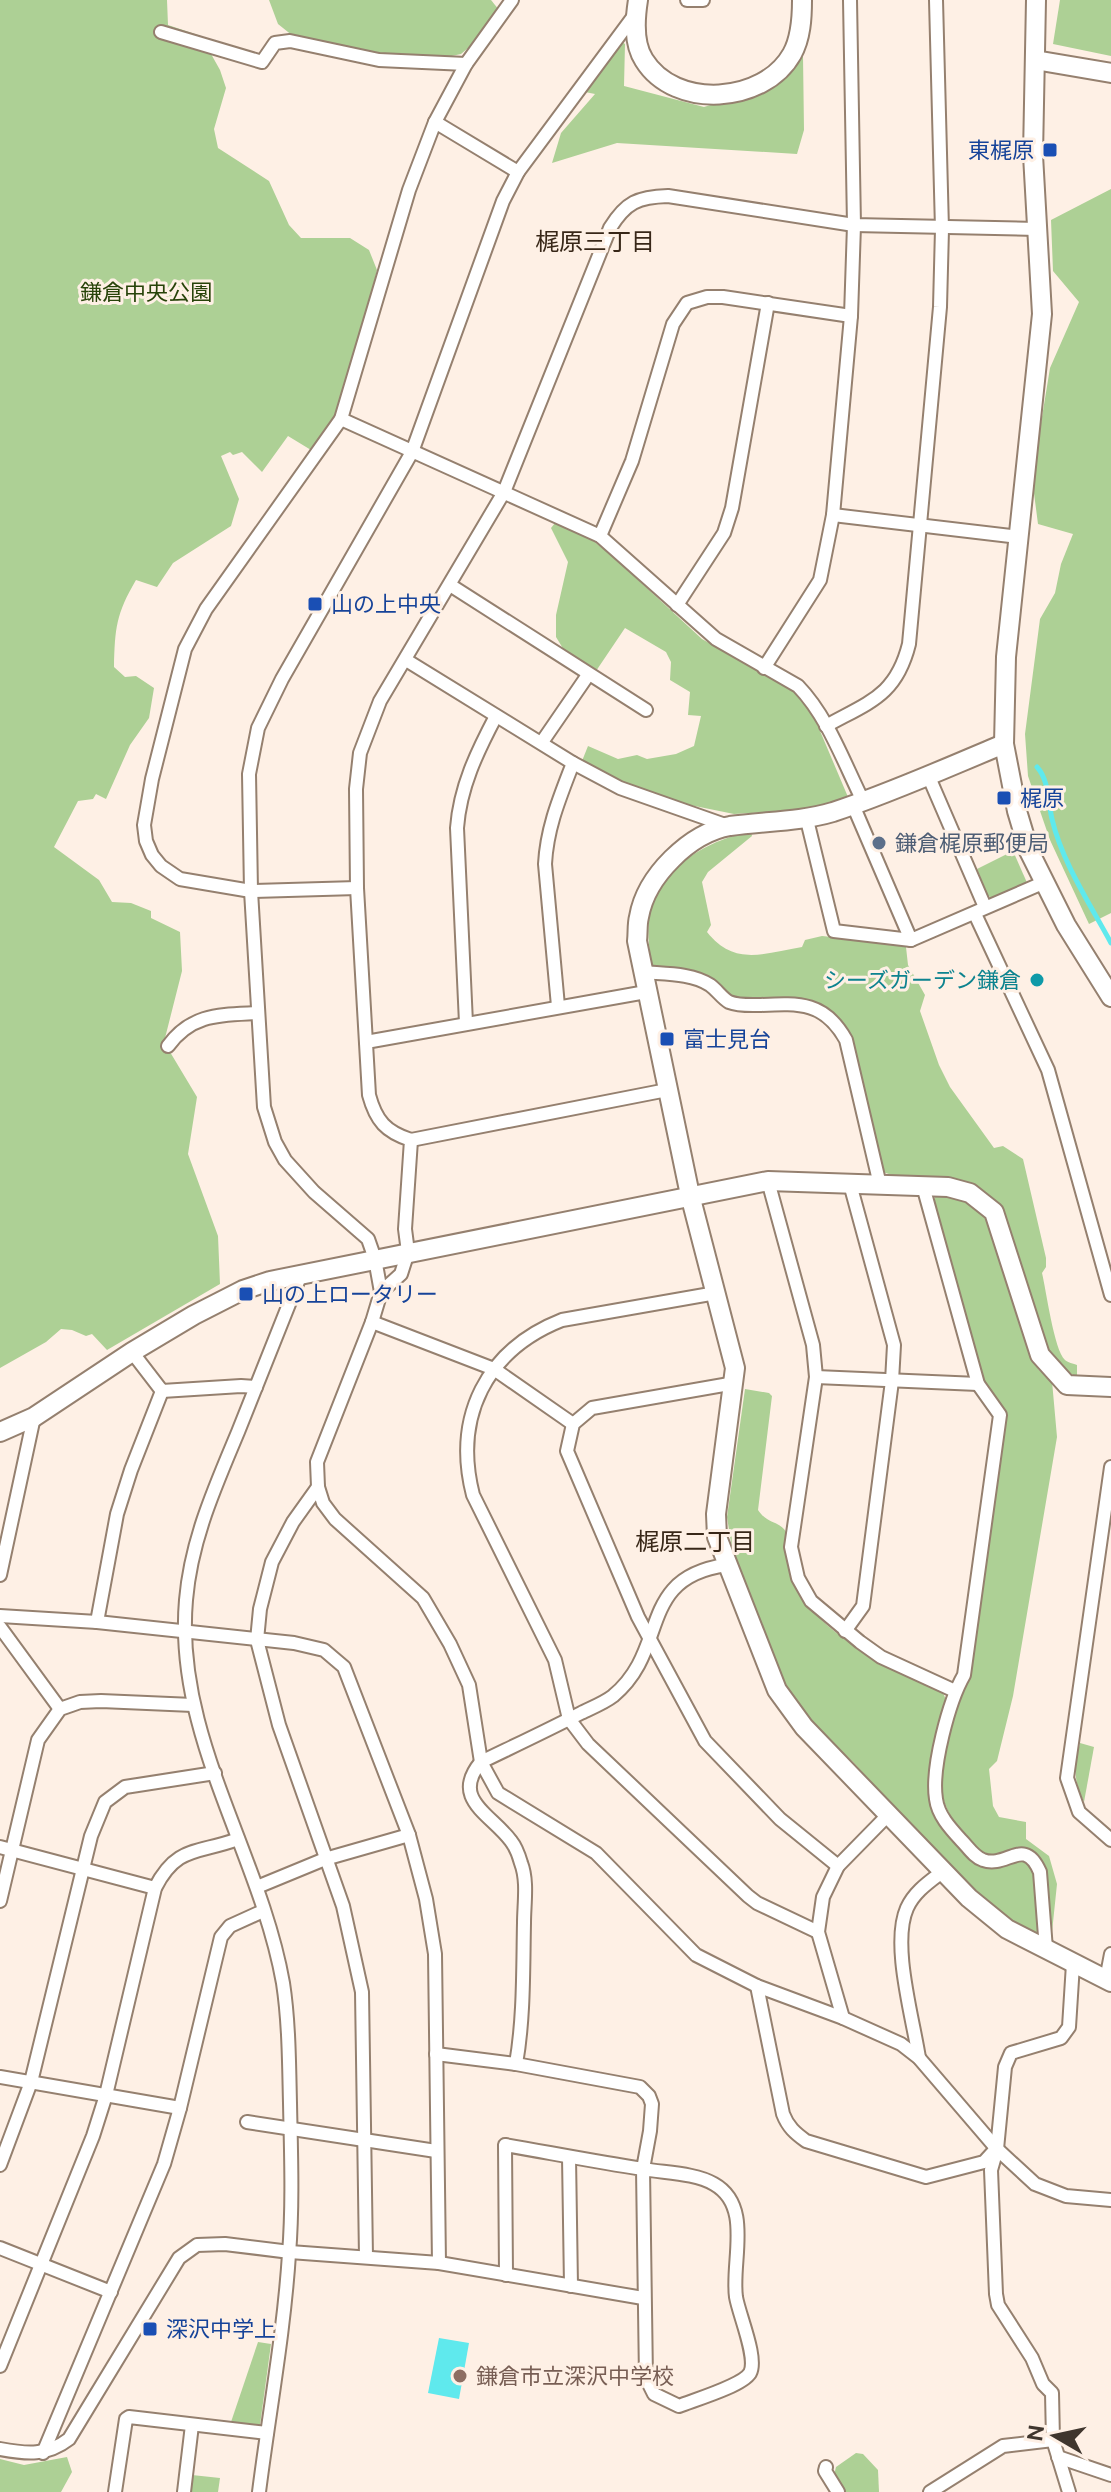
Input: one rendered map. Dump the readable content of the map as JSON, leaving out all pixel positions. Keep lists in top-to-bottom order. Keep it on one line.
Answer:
{"districts":["梶原三丁目","梶原二丁目"],"parks":["鎌倉中央公園"],"places":{"transit":["東梶原","山の上中央","梶原","富士見台","山の上ロータリー","深沢中学上"],"other":["鎌倉梶原郵便局","シーズガーデン鎌倉","鎌倉市立深沢中学校"]},"north":"left"}
